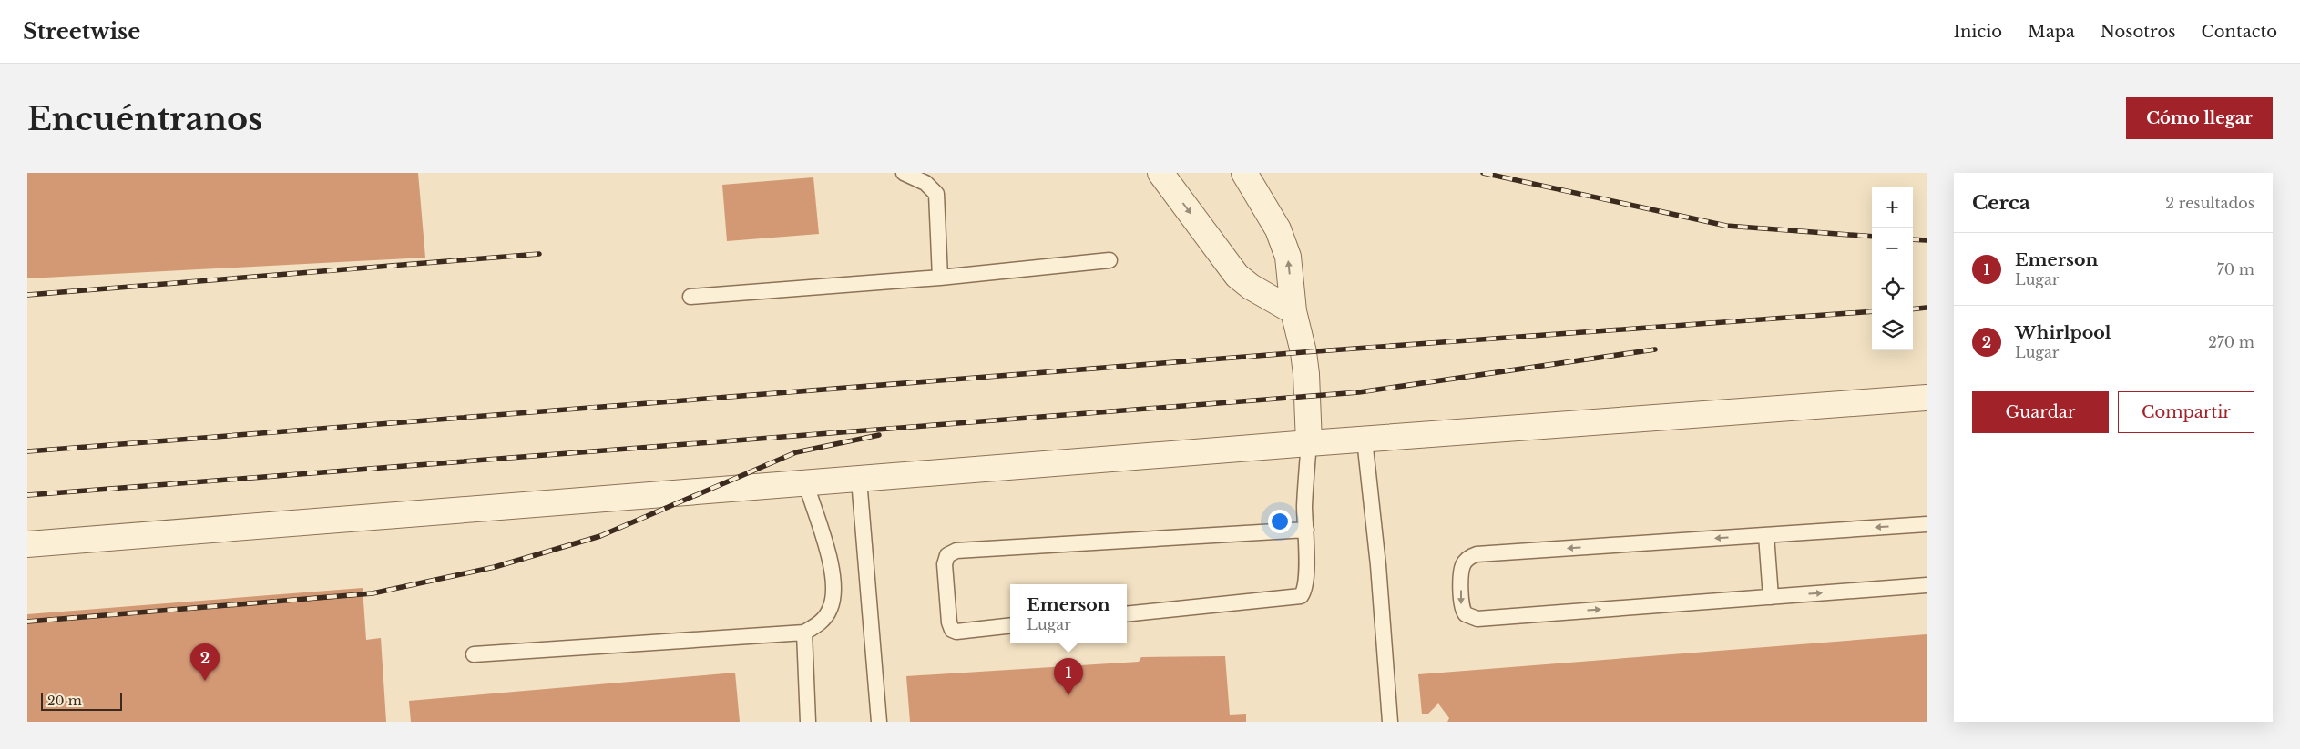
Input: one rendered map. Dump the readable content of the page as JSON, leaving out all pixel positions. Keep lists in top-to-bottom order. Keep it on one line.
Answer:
{"scale_bar":"20 m","page":{"header":"Streetwise","nav":["Inicio","Mapa","Nosotros","Contacto"],"buttons":["Cómo llegar",["Guardar","Compartir"]],"title":"Encuéntranos","heading":["Cerca","2 resultados"],"map_buttons":["+","−"],"list":[{"mark":"1","name":"Emerson","note":"Lugar","value":"70 m"},{"mark":"2","name":"Whirlpool","note":"Lugar","value":"270 m"}],"popup":["Emerson","Lugar"],"pins":["2","1"],"scale":"20 m"}}
